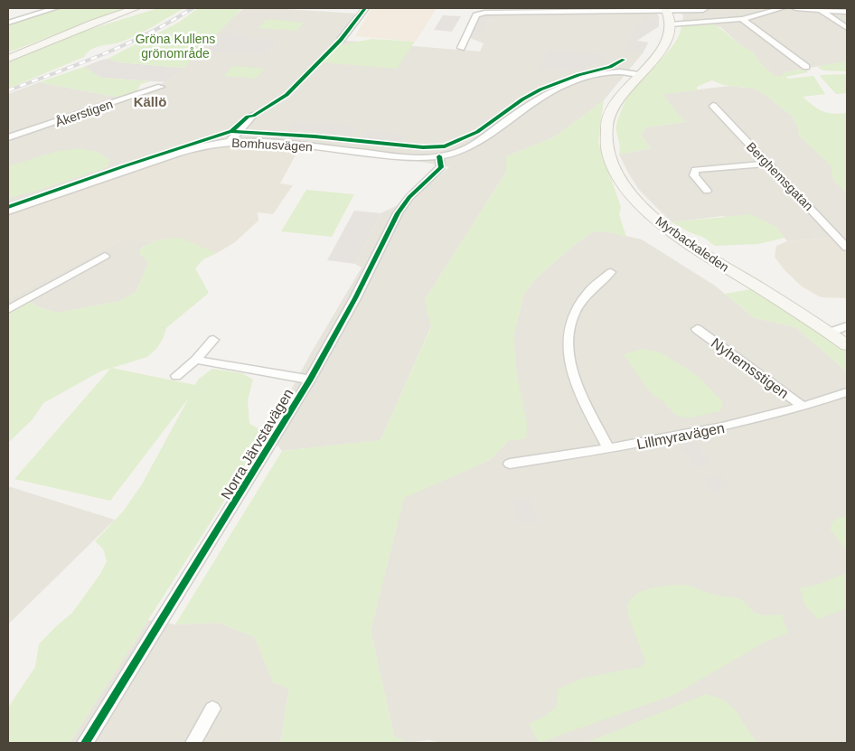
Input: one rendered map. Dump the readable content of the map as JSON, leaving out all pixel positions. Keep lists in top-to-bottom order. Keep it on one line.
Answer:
{"streets":{"street":["Åkerstigen","Bomhusvägen","Berghemsgatan","Myrbackaleden","Nyhemsstigen","Lillmyravägen","Norra Järvstavägen"]},"crossings":[["Bomhusvägen","Norra Järvstavägen"],["Nyhemsstigen","Lillmyravägen"]],"districts":["Källö"],"parks":["Gröna Kullens grönområde"]}
